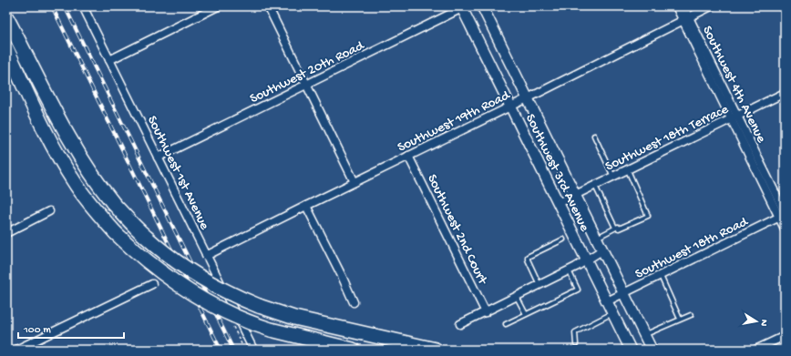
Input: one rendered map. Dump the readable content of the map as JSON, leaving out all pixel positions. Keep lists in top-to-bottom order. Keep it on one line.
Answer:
{"streets":{"main road":["Southwest 3rd Avenue"],"street":["Southwest 20th Road","Southwest 4th Avenue","Southwest 19th Road","Southwest 18th Terrace","Southwest 1st Avenue","Southwest 2nd Court","Southwest 18th Road"]},"crossings":[["Southwest 20th Road","Southwest 1st Avenue"],["Southwest 20th Road","Southwest 3rd Avenue"],["Southwest 4th Avenue","Southwest 19th Road"],["Southwest 4th Avenue","Southwest 18th Terrace"],["Southwest 4th Avenue","Southwest 18th Road"],["Southwest 19th Road","Southwest 1st Avenue"],["Southwest 19th Road","Southwest 3rd Avenue"],["Southwest 19th Road","Southwest 2nd Court"],["Southwest 18th Terrace","Southwest 3rd Avenue"],["Southwest 3rd Avenue","Southwest 18th Road"]],"scale_bar":"100 m","north":"right"}
